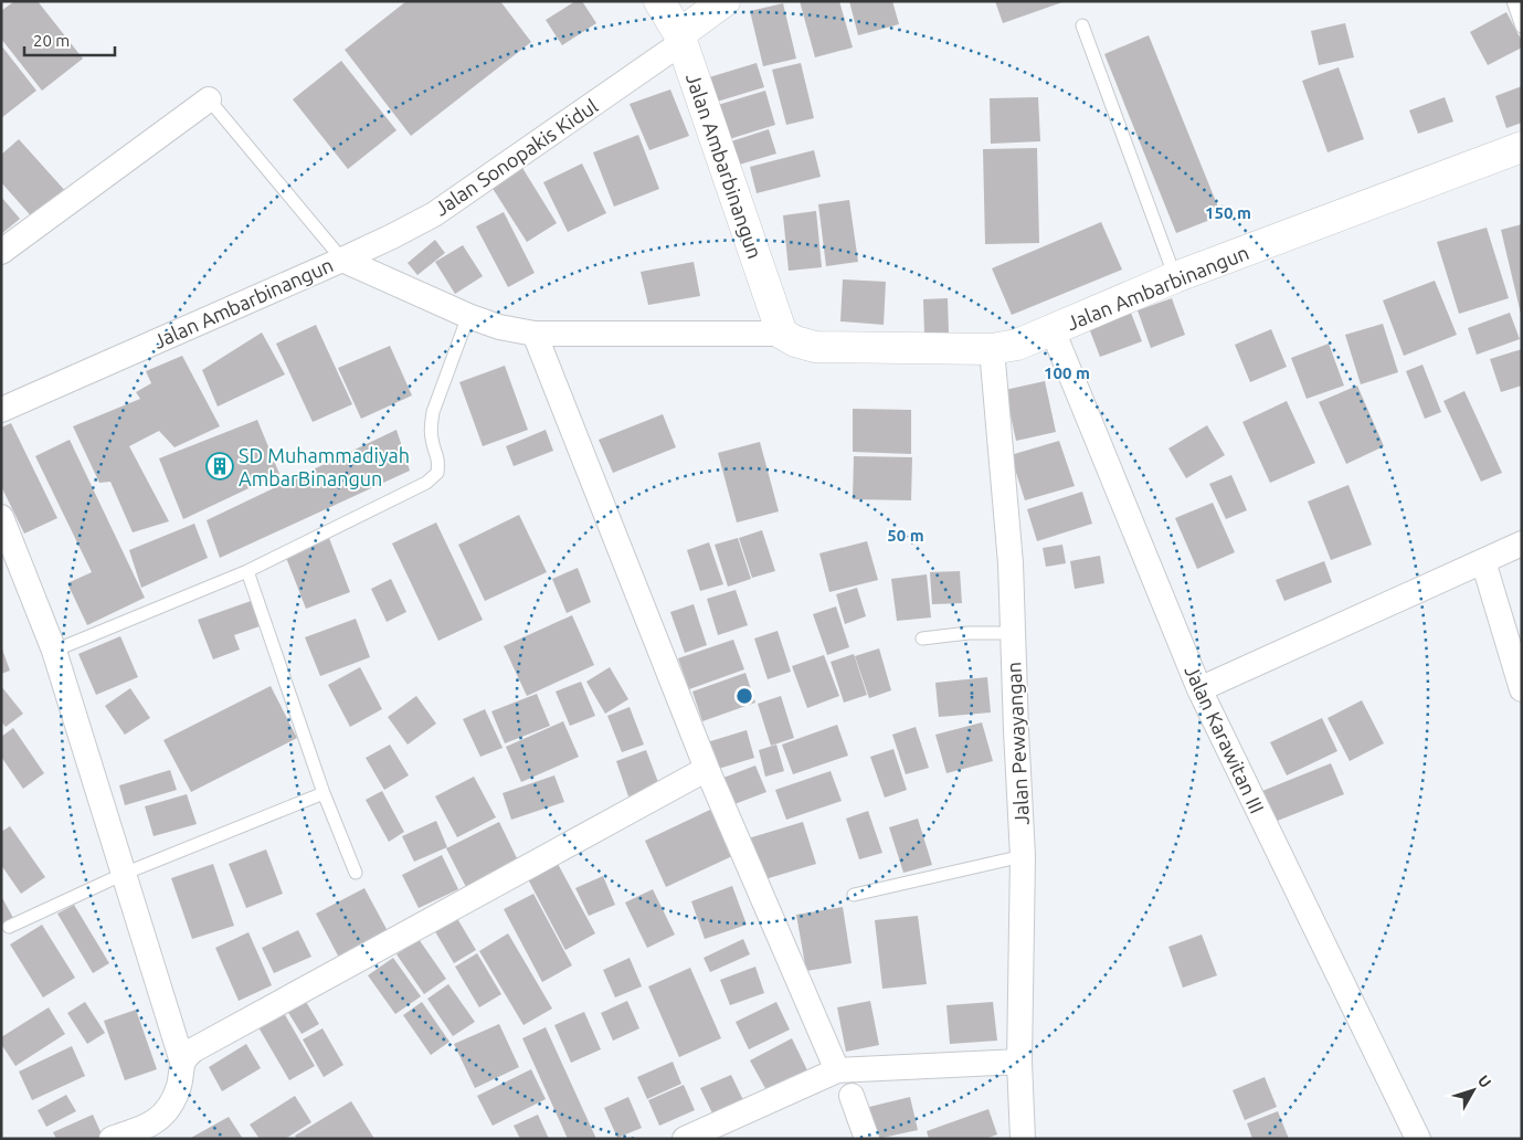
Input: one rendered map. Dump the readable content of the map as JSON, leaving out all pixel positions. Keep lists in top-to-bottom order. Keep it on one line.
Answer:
{"streets":{"main road":["Jalan Sonopakis Kidul","Jalan Ambarbinangun"],"street":["Jalan Karawitan III","Jalan Pewayangan"]},"crossings":[["Jalan Sonopakis Kidul","Jalan Ambarbinangun"],["Jalan Ambarbinangun","Jalan Karawitan III"],["Jalan Ambarbinangun","Jalan Pewayangan"]],"places":{"building":["SD Muhammadiyah AmbarBinangun"]},"scale_bar":"20 m","north":"top right","rings":["150 m","100 m","50 m"]}
